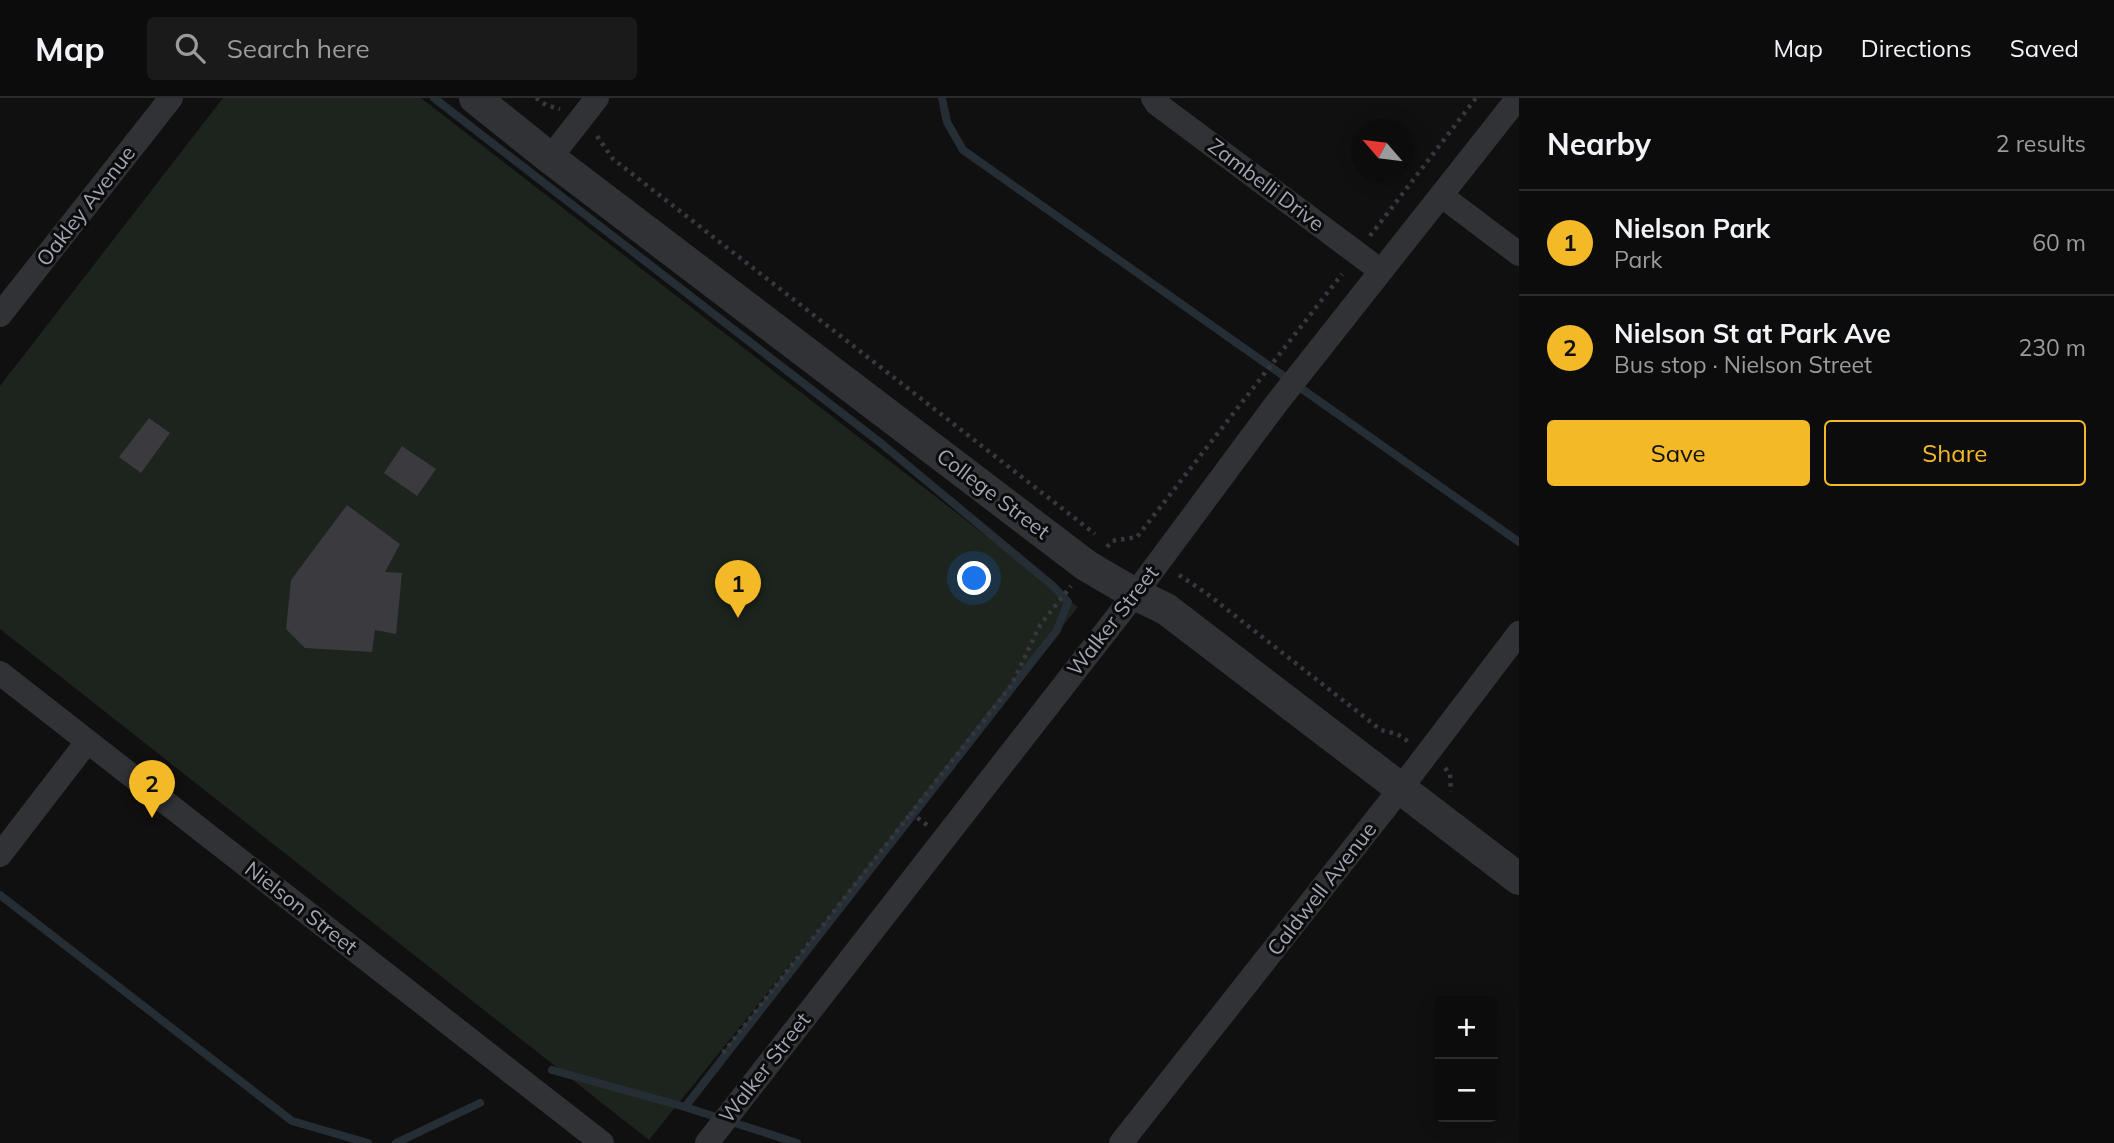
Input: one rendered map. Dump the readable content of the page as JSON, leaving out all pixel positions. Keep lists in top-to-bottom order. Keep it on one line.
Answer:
{"streets":{"street":["Zambelli Drive","Oakley Avenue","College Street","Walker Street","Caldwell Avenue","Nielson Street"]},"crossings":[["Zambelli Drive","Walker Street"],["College Street","Walker Street"],["College Street","Caldwell Avenue"]],"north":"top left","page":{"header":"Map","search":"Search here","nav":["Map","Directions","Saved"],"heading":["Nearby","2 results"],"list":[{"mark":"1","name":"Nielson Park","note":"Park","value":"60 m"},{"mark":"2","name":"Nielson St at Park Ave","note":"Bus stop · Nielson Street","value":"230 m"}],"buttons":["Save","Share"],"pins":["1","2"],"map_buttons":["+","−"]}}
